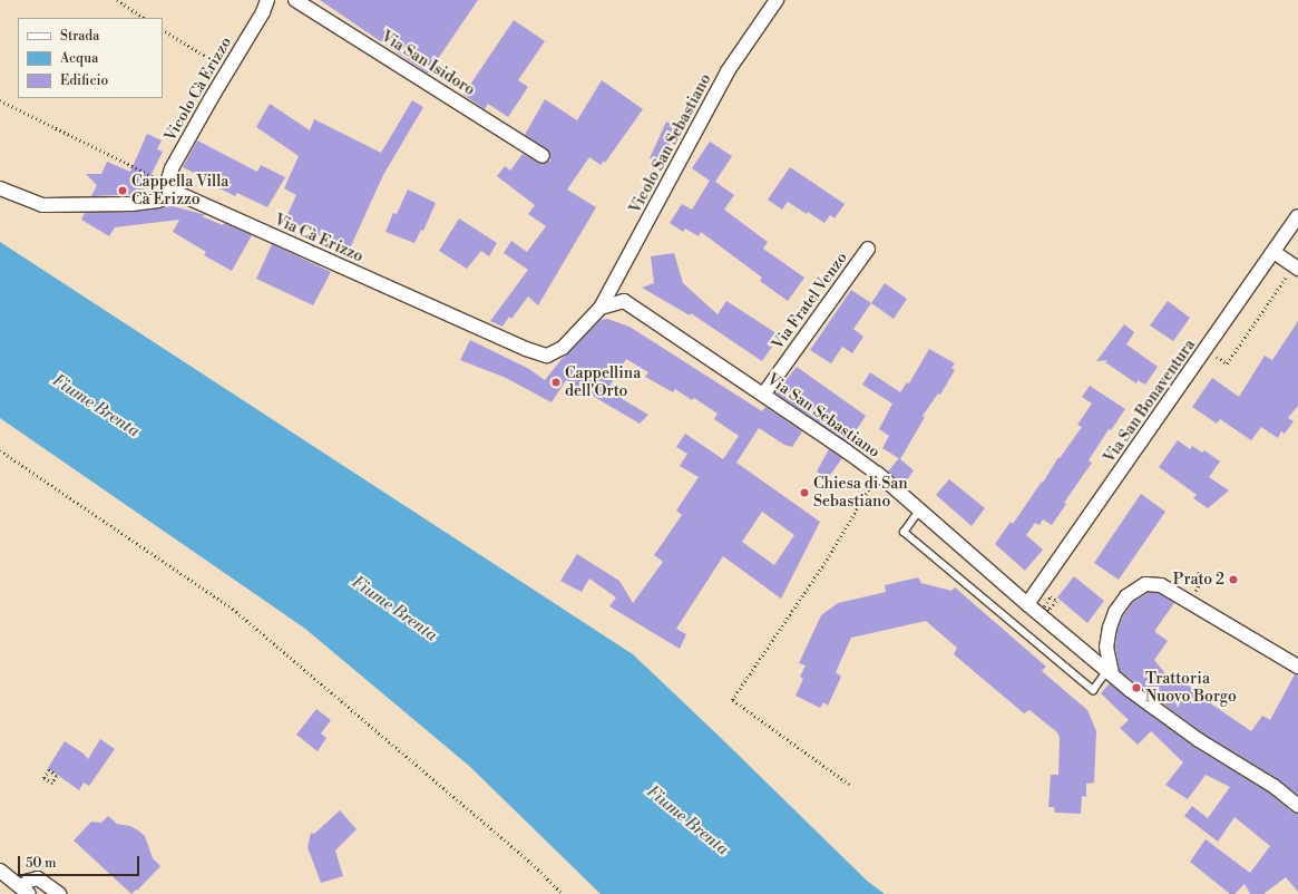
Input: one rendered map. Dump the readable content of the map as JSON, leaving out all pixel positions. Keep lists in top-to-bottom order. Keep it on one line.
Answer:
{"streets":{"street":["Via San Isidoro","Vicolo Cà Erizzo","Vicolo San Sebastiano","Via Cà Erizzo","Via Fratel Venzo","Via San Bonaventura","Via San Sebastiano"]},"crossings":[["Vicolo San Sebastiano","Via Cà Erizzo"],["Vicolo San Sebastiano","Via San Sebastiano"],["Via Cà Erizzo","Via San Sebastiano"],["Via Fratel Venzo","Via San Sebastiano"],["Via San Bonaventura","Via San Sebastiano"]],"water":["Fiume Brenta"],"places":["Cappella Villa Cà Erizzo","Cappellina dell'Orto","Chiesa di San Sebastiano","Prato 2","Trattoria Nuovo Borgo"],"legend":["Strada","Acqua","Edificio"],"scale_bar":"50 m"}
